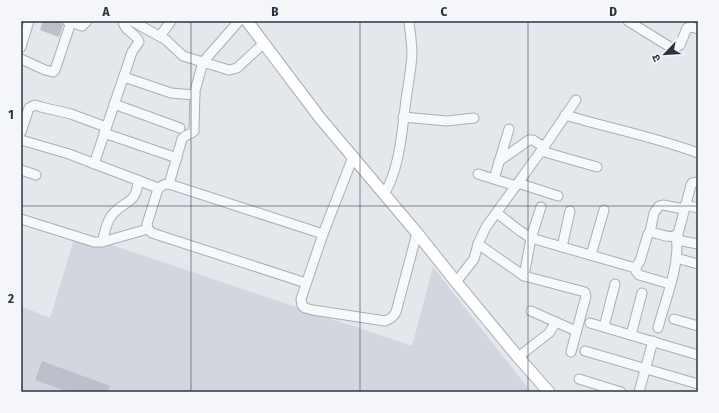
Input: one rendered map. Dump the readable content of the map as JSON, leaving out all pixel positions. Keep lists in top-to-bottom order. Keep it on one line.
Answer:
{"north":"bottom left","grid":{"columns":["A","B","C","D"],"rows":["1","2"]}}
